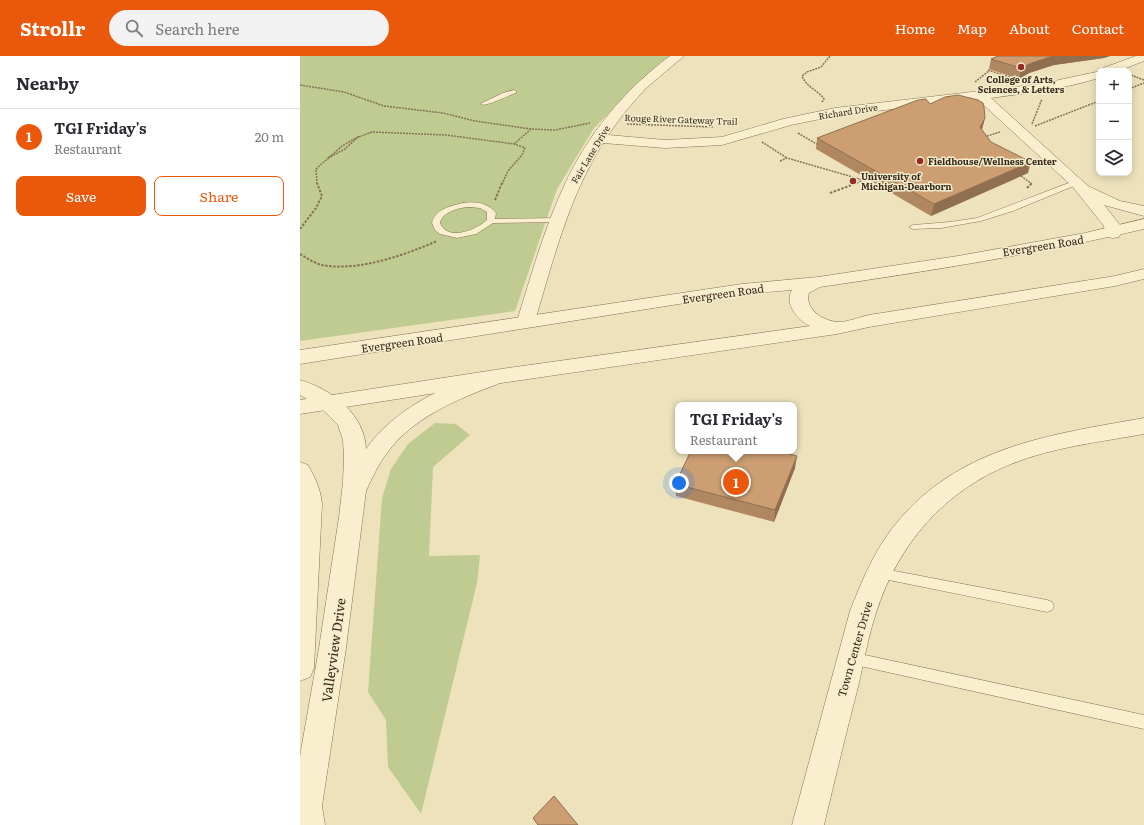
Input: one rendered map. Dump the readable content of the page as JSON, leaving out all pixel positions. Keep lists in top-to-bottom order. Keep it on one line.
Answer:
{"streets":{"street":["Richard Drive","Fair Lane Drive","Evergreen Road","Town Center Drive","Valleyview Drive"],"path":["Rouge River Gateway Trail"]},"crossings":[["Richard Drive","Fair Lane Drive"],["Rouge River Gateway Trail","Fair Lane Drive"],["Fair Lane Drive","Evergreen Road"]],"places":["College of Arts, Sciences, & Letters","Fieldhouse/Wellness Center","University of Michigan-Dearborn"],"page":{"header":"Strollr","search":"Search here","nav":["Home","Map","About","Contact"],"heading":"Nearby","map_buttons":["+","−"],"list":[{"mark":"1","name":"TGI Friday's","note":"Restaurant","value":"20 m"}],"buttons":["Save","Share"],"popup":["TGI Friday's","Restaurant"],"pins":"1"}}
